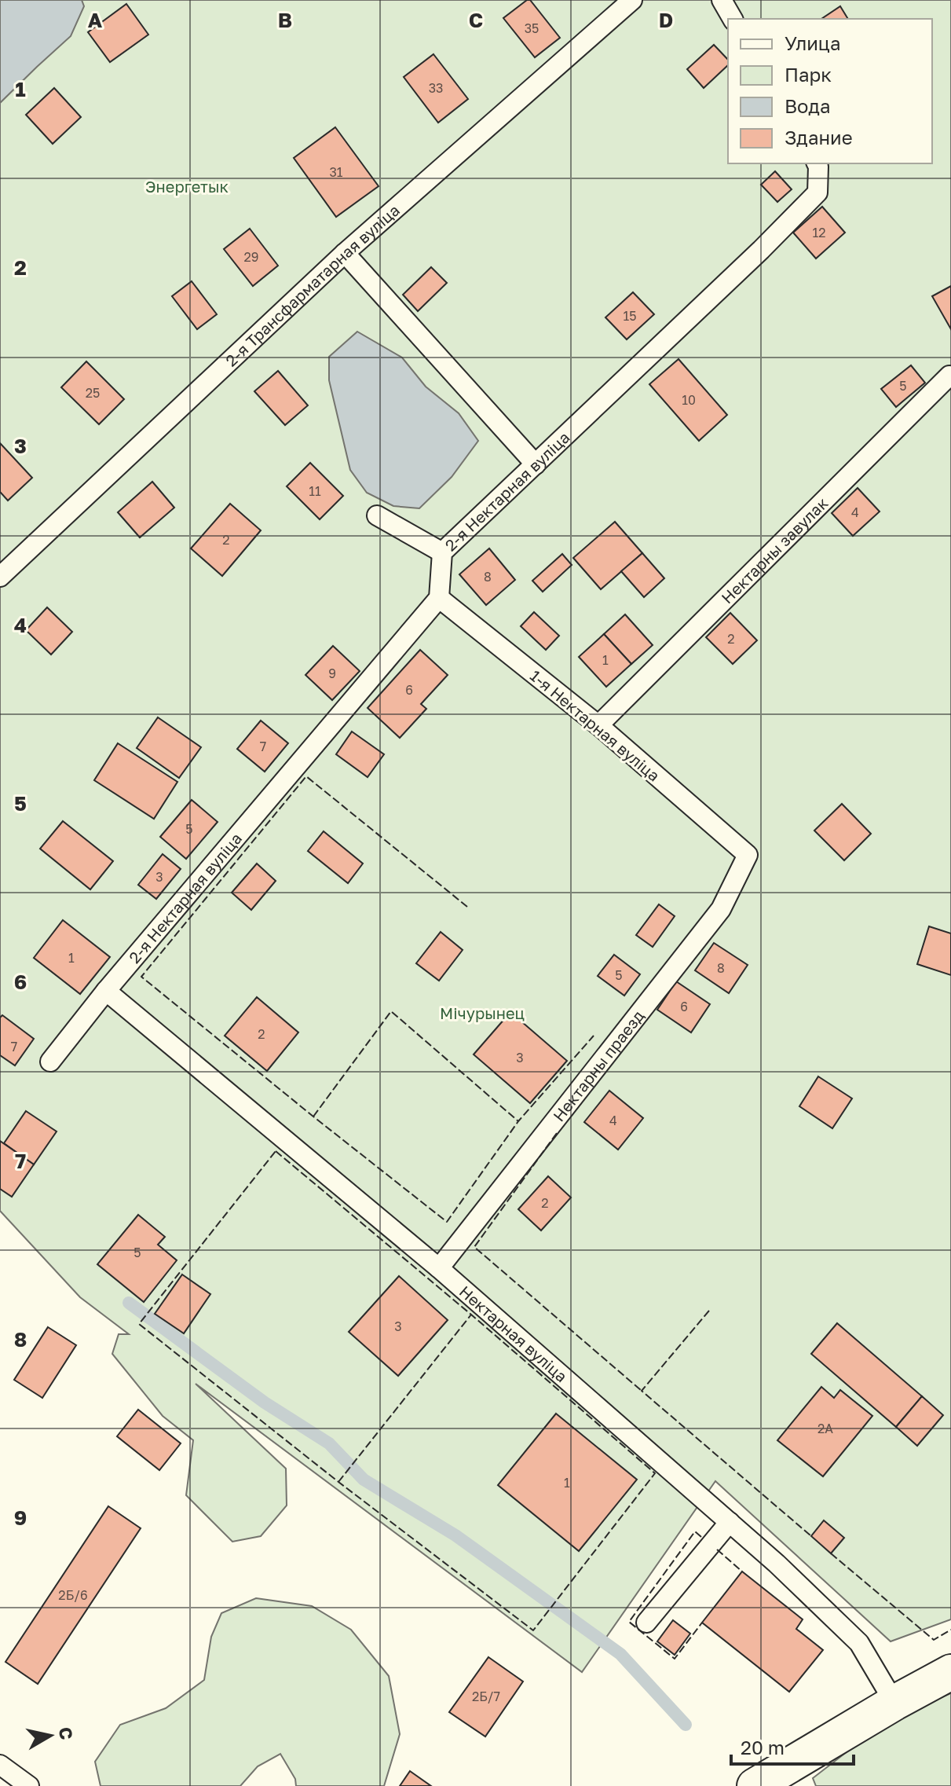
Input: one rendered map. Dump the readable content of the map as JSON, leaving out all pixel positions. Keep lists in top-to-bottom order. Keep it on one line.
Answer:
{"streets":{"lane":["2-я Трансфарматарная вуліца","2-я Нектарная вуліца","Нектарны завулак","1-я Нектарная вуліца","Нектарны праезд","Нектарная вуліца"]},"crossings":[["2-я Нектарная вуліца","1-я Нектарная вуліца"],["2-я Нектарная вуліца","Нектарная вуліца"],["Нектарны завулак","1-я Нектарная вуліца"],["1-я Нектарная вуліца","Нектарны праезд"],["Нектарны праезд","Нектарная вуліца"]],"parks":["Энергетык","Мічурынец"],"house_numbers":["35","33","31","12","29","15","5","25","10","11","4","2","8","2","1","9","6","7","5","3","1","8","5","6","2","7","3","4","2","5","3","2А","1","2Б/6","2Б/7"],"legend":["Улица","Парк","Вода","Здание"],"scale_bar":"20 m","north":"right","grid":{"columns":["A","B","C","D"],"rows":["1","2","3","4","5","6","7","8","9"]}}
